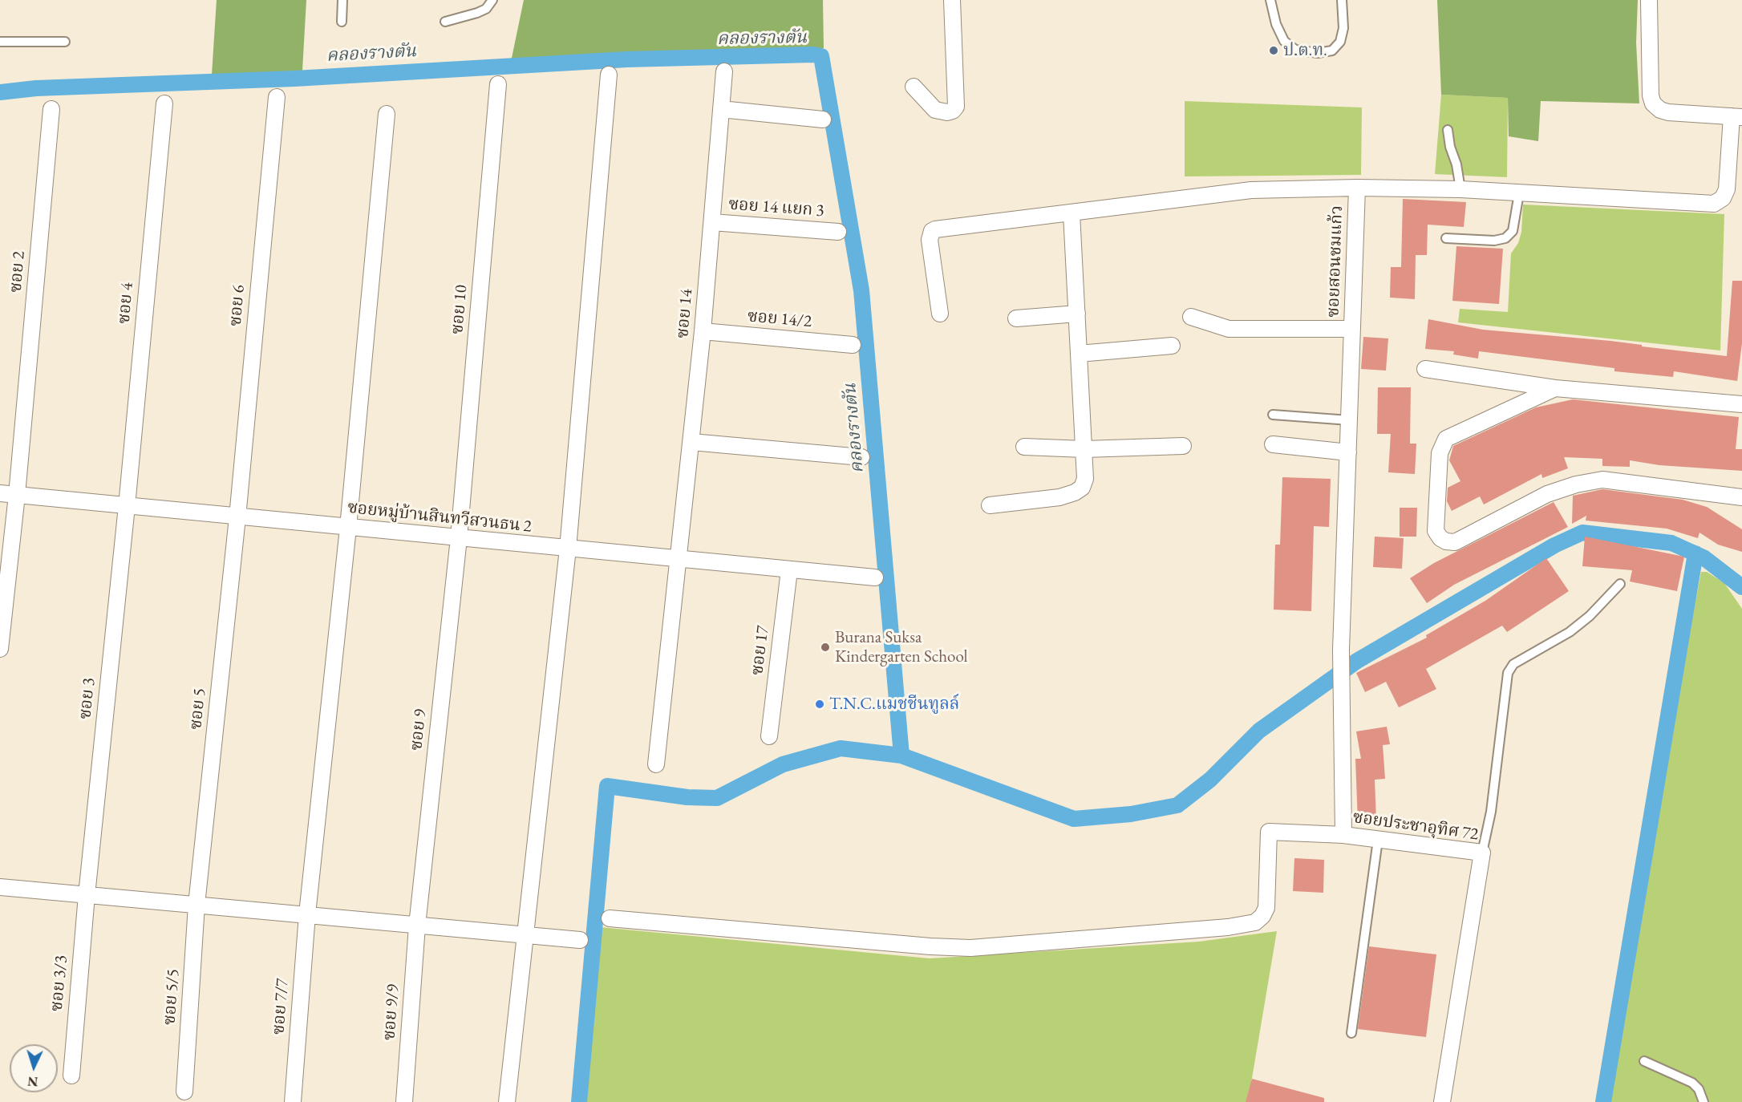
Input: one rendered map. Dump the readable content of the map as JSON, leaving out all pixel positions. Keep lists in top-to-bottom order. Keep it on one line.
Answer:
{"streets":{"street":["ซอย 14 แยก 3","ซอยสอนชมแก้ว","ซอย 2","ซอย 4","ซอย 6","ซอย 10","ซอย 14","ซอย 14/2","ซอยหมู่บ้านสินทวีสวนธน 2","ซอย 17","ซอย 3","ซอย 5","ซอย 9","ซอยประชาอุทิศ 72","ซอย 3/3","ซอย 5/5","ซอย 7/7","ซอย 9/9"]},"crossings":[["ซอย 14 แยก 3","ซอย 14"],["ซอยสอนชมแก้ว","ซอยประชาอุทิศ 72"],["ซอย 2","ซอยหมู่บ้านสินทวีสวนธน 2"],["ซอย 4","ซอยหมู่บ้านสินทวีสวนธน 2"],["ซอย 4","ซอย 3"],["ซอย 6","ซอยหมู่บ้านสินทวีสวนธน 2"],["ซอย 6","ซอย 5"],["ซอย 10","ซอยหมู่บ้านสินทวีสวนธน 2"],["ซอย 10","ซอย 9"],["ซอย 14","ซอย 14/2"],["ซอย 14","ซอยหมู่บ้านสินทวีสวนธน 2"],["ซอยหมู่บ้านสินทวีสวนธน 2","ซอย 17"],["ซอยหมู่บ้านสินทวีสวนธน 2","ซอย 3"],["ซอยหมู่บ้านสินทวีสวนธน 2","ซอย 5"],["ซอยหมู่บ้านสินทวีสวนธน 2","ซอย 9"],["ซอยหมู่บ้านสินทวีสวนธน 2","ซอย 7/7"],["ซอย 3","ซอย 3/3"],["ซอย 5","ซอย 5/5"],["ซอย 9","ซอย 9/9"]],"water":["คลองรางตัน"],"places":["ป.ต.ท.","Burana Suksa Kindergarten School","T.N.C.แมชชีนทูลล์"],"north":"bottom"}
